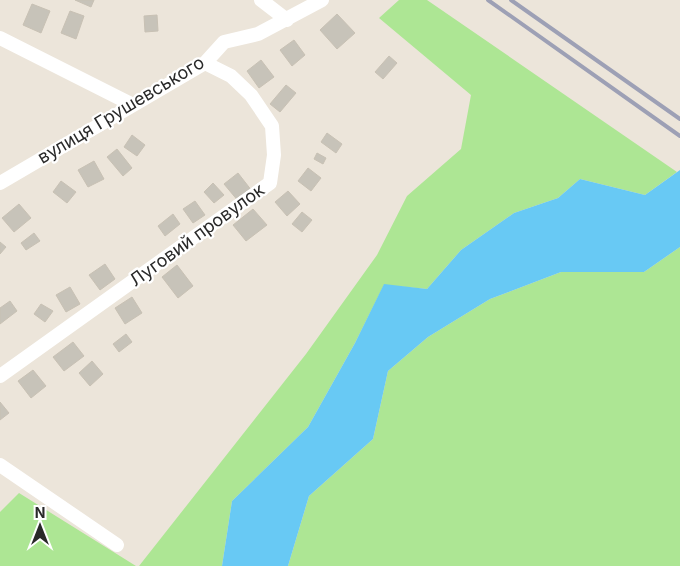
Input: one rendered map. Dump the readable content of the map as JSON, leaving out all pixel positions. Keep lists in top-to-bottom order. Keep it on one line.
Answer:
{"streets":{"street":["вулиця Грушевського","Луговий провулок"]},"crossings":[["вулиця Грушевського","Луговий провулок"]],"north":"top"}
